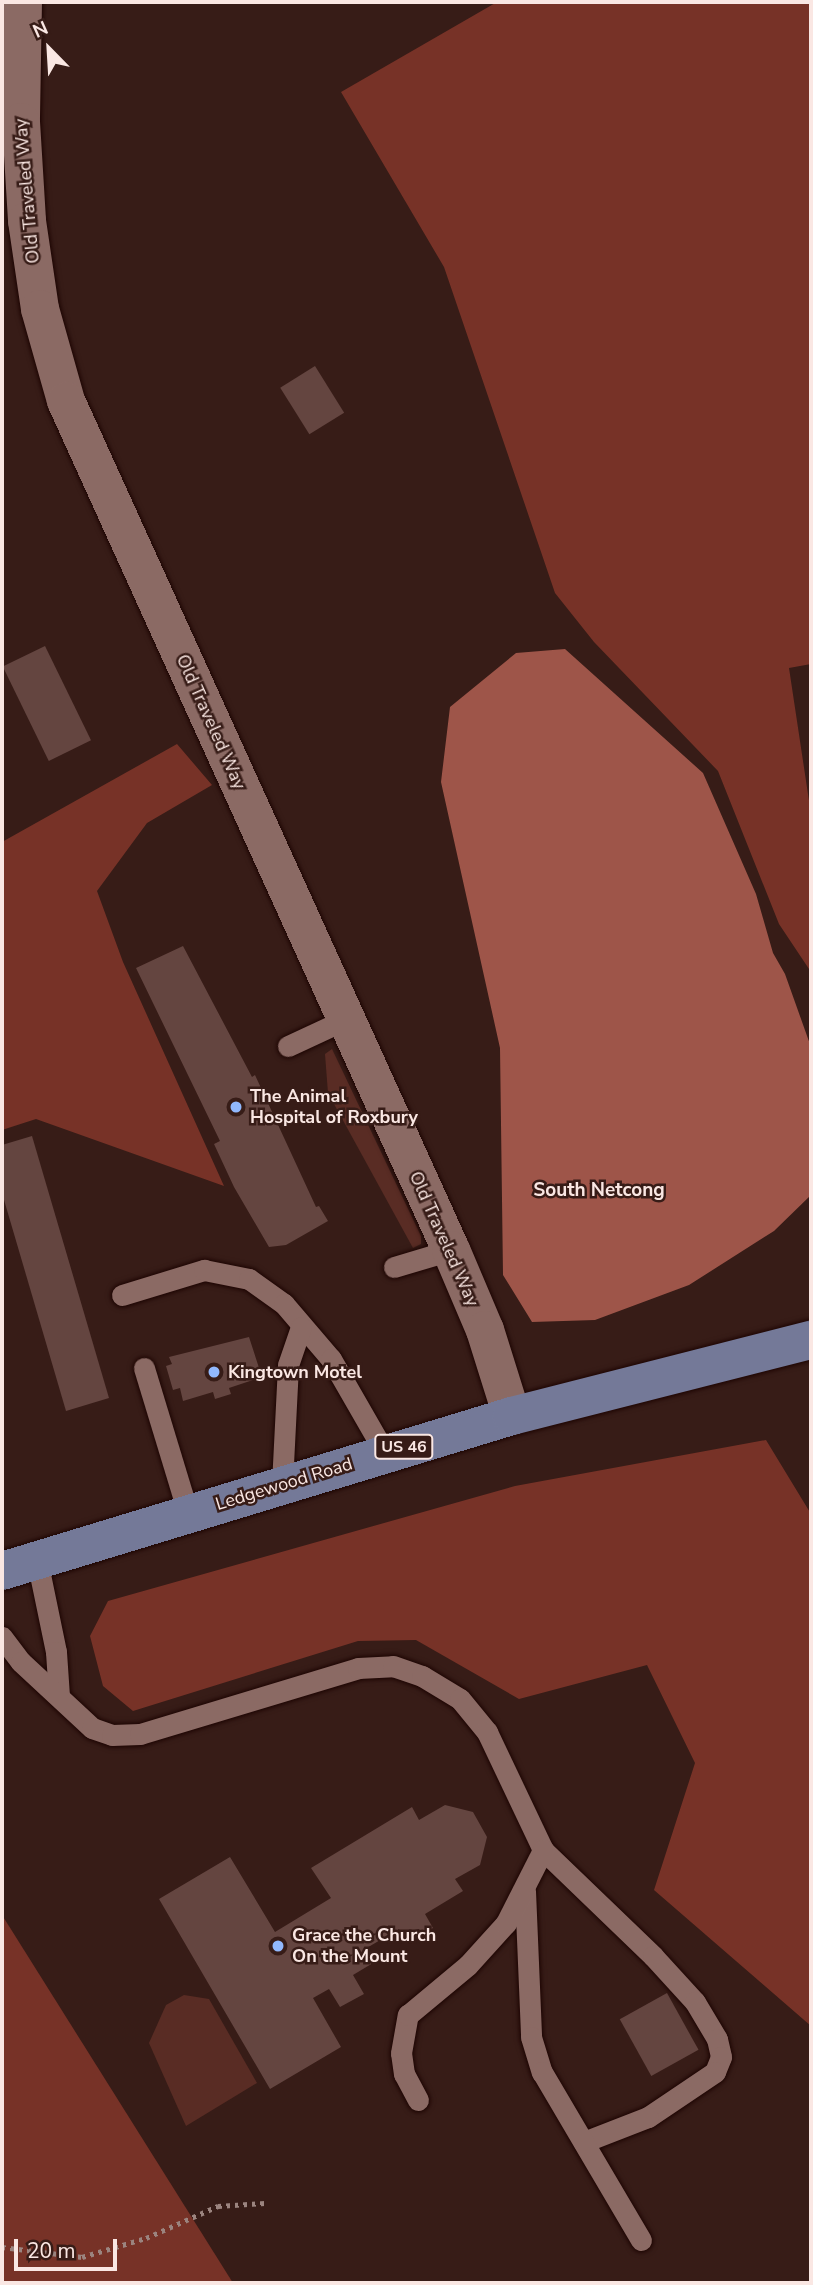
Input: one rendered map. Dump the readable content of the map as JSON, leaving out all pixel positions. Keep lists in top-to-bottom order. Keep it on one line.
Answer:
{"streets":{"main road":["US 46","Ledgewood Road"],"street":["Old Traveled Way"]},"crossings":[["Old Traveled Way","Ledgewood Road"]],"districts":["South Netcong"],"places":["The Animal Hospital of Roxbury","Kingtown Motel","Grace the Church On the Mount"],"scale_bar":"20 m","north":"top left"}
